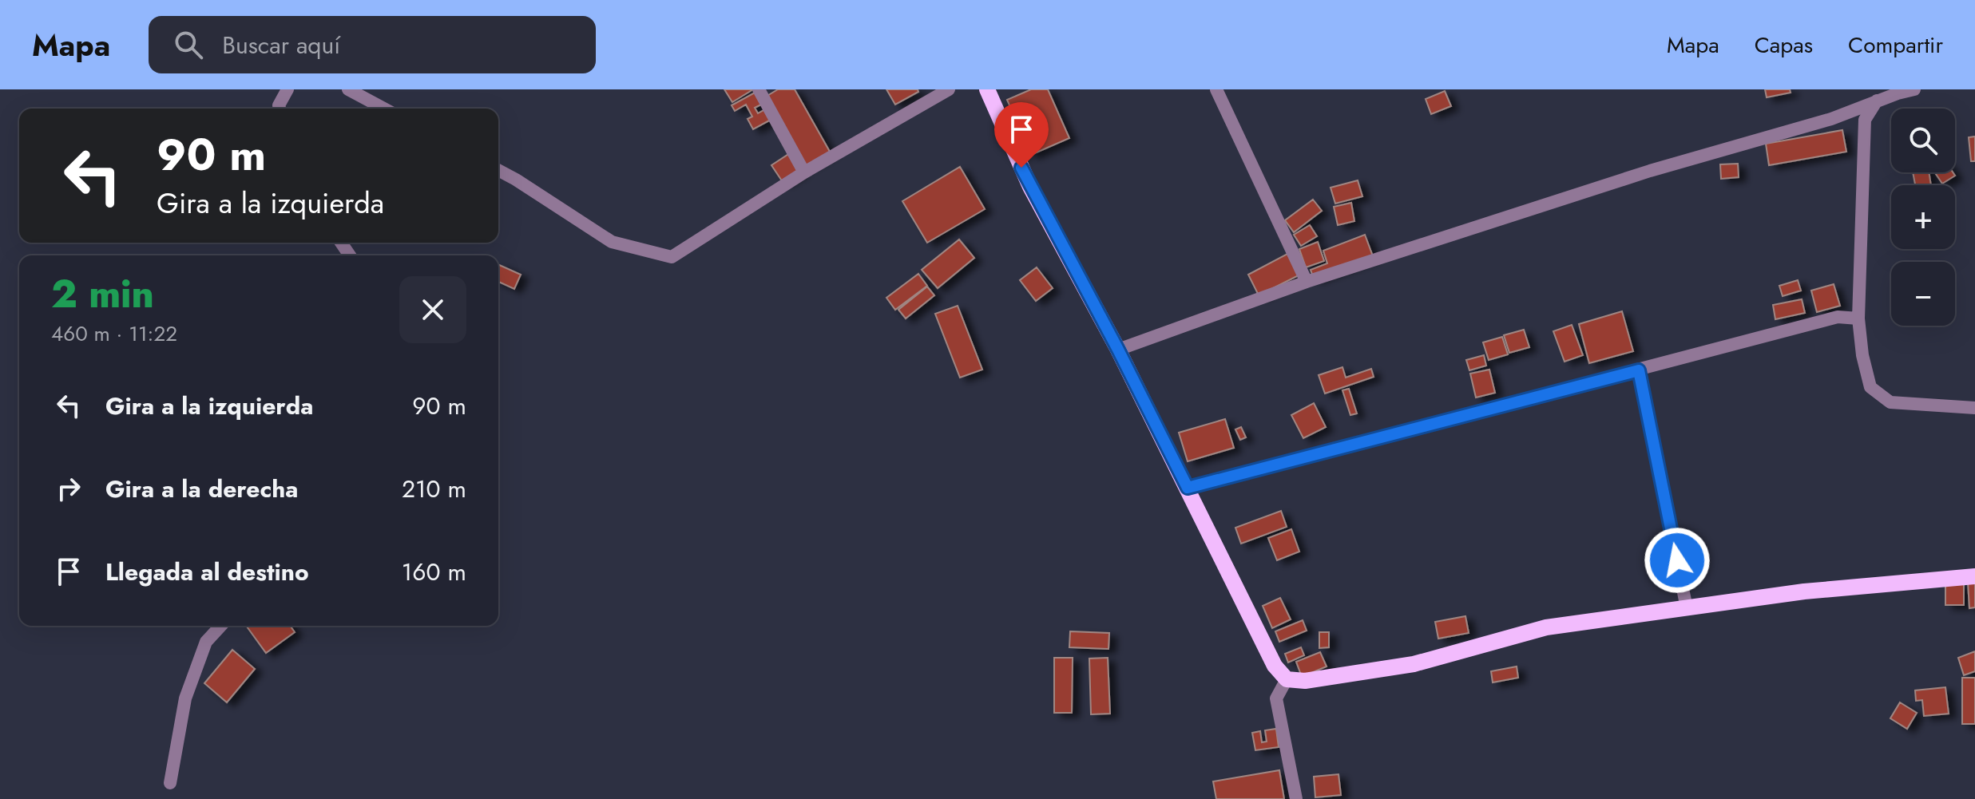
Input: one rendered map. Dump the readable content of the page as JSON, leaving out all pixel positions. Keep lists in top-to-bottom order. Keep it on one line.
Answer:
{"page":{"header":"Mapa","search":"Buscar aquí","nav":["Mapa","Capas","Compartir"],"map_buttons":["+","−"],"turn":["90 m","Gira a la izquierda"],"heading":["2 min","460 m · 11:22"],"list":[{"name":"Gira a la izquierda","value":"90 m"},{"name":"Gira a la derecha","value":"210 m"},{"name":"Llegada al destino","value":"160 m"}]}}
